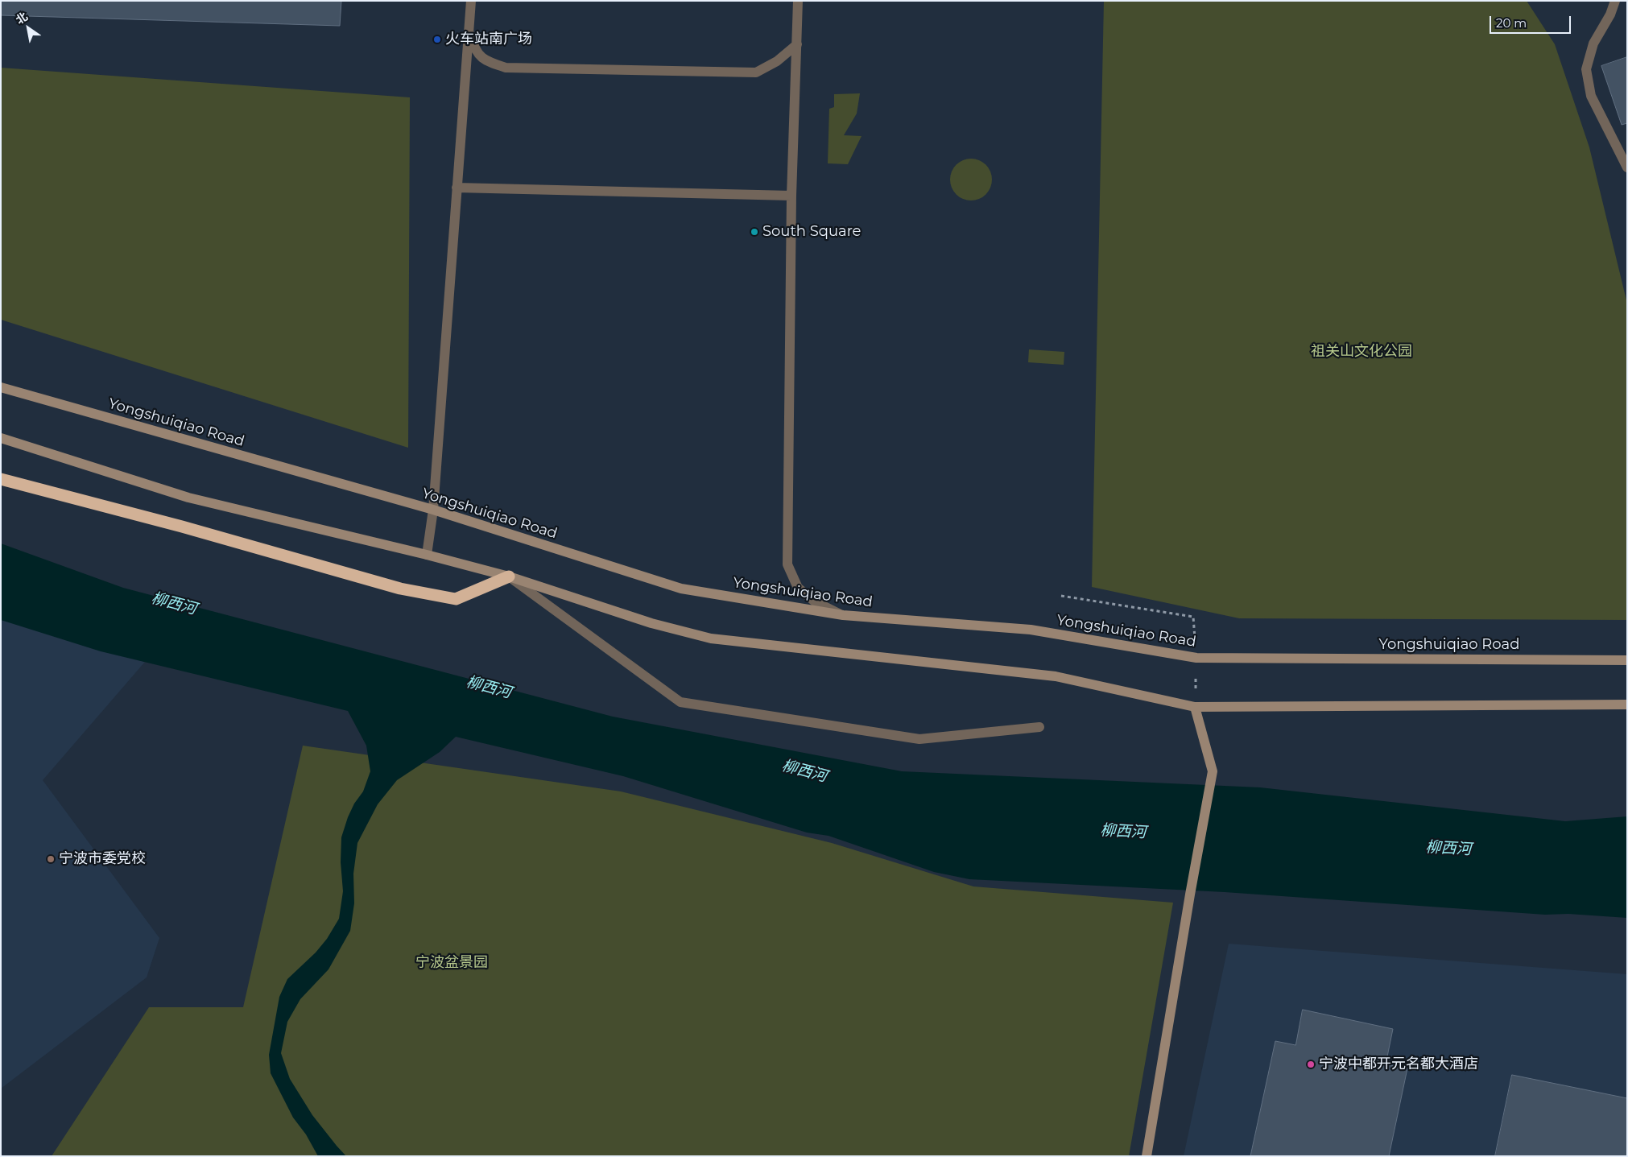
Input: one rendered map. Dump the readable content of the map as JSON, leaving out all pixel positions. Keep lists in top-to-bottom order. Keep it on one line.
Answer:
{"streets":{"main road":["Yongshuiqiao Road"]},"water":["柳西河"],"parks":["祖关山文化公园","宁波盆景园"],"places":["火车站南广场","South Square","宁波市委党校","宁波中都开元名都大酒店"],"scale_bar":"20 m","north":"top left"}
